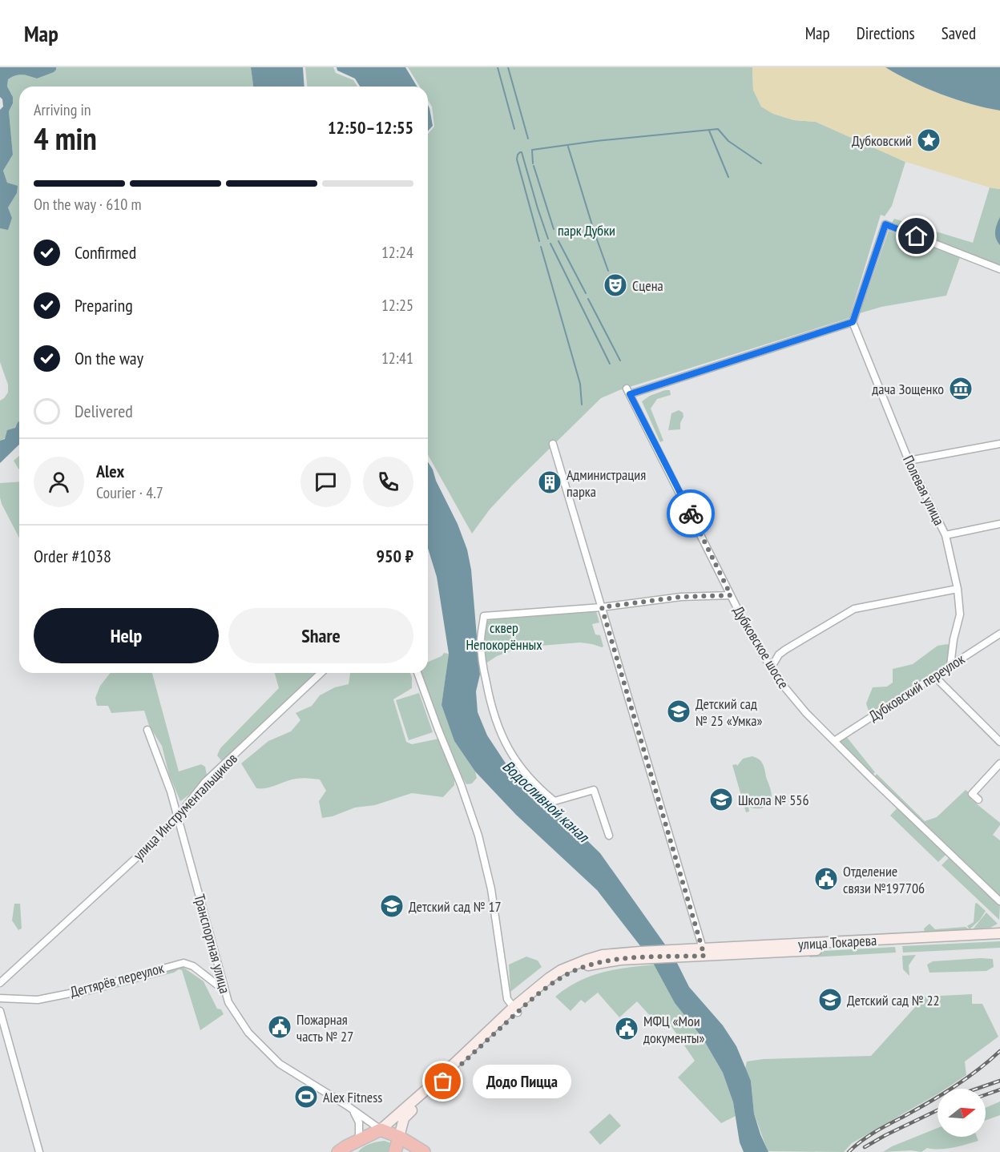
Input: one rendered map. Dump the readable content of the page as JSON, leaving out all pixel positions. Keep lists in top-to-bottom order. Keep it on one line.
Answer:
{"streets":{"main road":["улица Токарева"],"street":["Полевая улица","Дубковское шоссе","Дубковский переулок","улица Инструментальщиков","Транспортная улица","Дегтярёв переулок"]},"crossings":[["Полевая улица","Дубковское шоссе"],["Полевая улица","Дубковский переулок"],["Дубковское шоссе","Дубковский переулок"],["улица Инструментальщиков","Транспортная улица"],["Транспортная улица","Дегтярёв переулок"]],"water":["Водосливной канал"],"parks":["парк Дубки","сквер Непокорённых"],"places":{"place":["Дубковский"],"theatre":["Сцена"],"museum":["дача Зощенко"],"building":["Администрация парка"],"school or university":["Детский сад № 25 «Умка»","Школа № 556","Детский сад № 17","Детский сад № 22"],"public building":["Отделение связи №197706","Пожарная часть № 27","МФЦ «Мои документы»"],"other":["Додо Пицца"],"sports":["Alex Fitness"]},"north":"right","page":{"header":"Map","nav":["Map","Directions","Saved"],"heading":["4 min","Arriving in","12:50–12:55"],"panel":["Alex","Courier · 4.7","Order #1038","950 ₽"],"bar":"On the way · 610 m","list":[["Confirmed","12:24"],["Preparing","12:25"],["On the way","12:41"],"Delivered"],"buttons":["Help","Share"],"bubble":"Додо Пицца"}}
